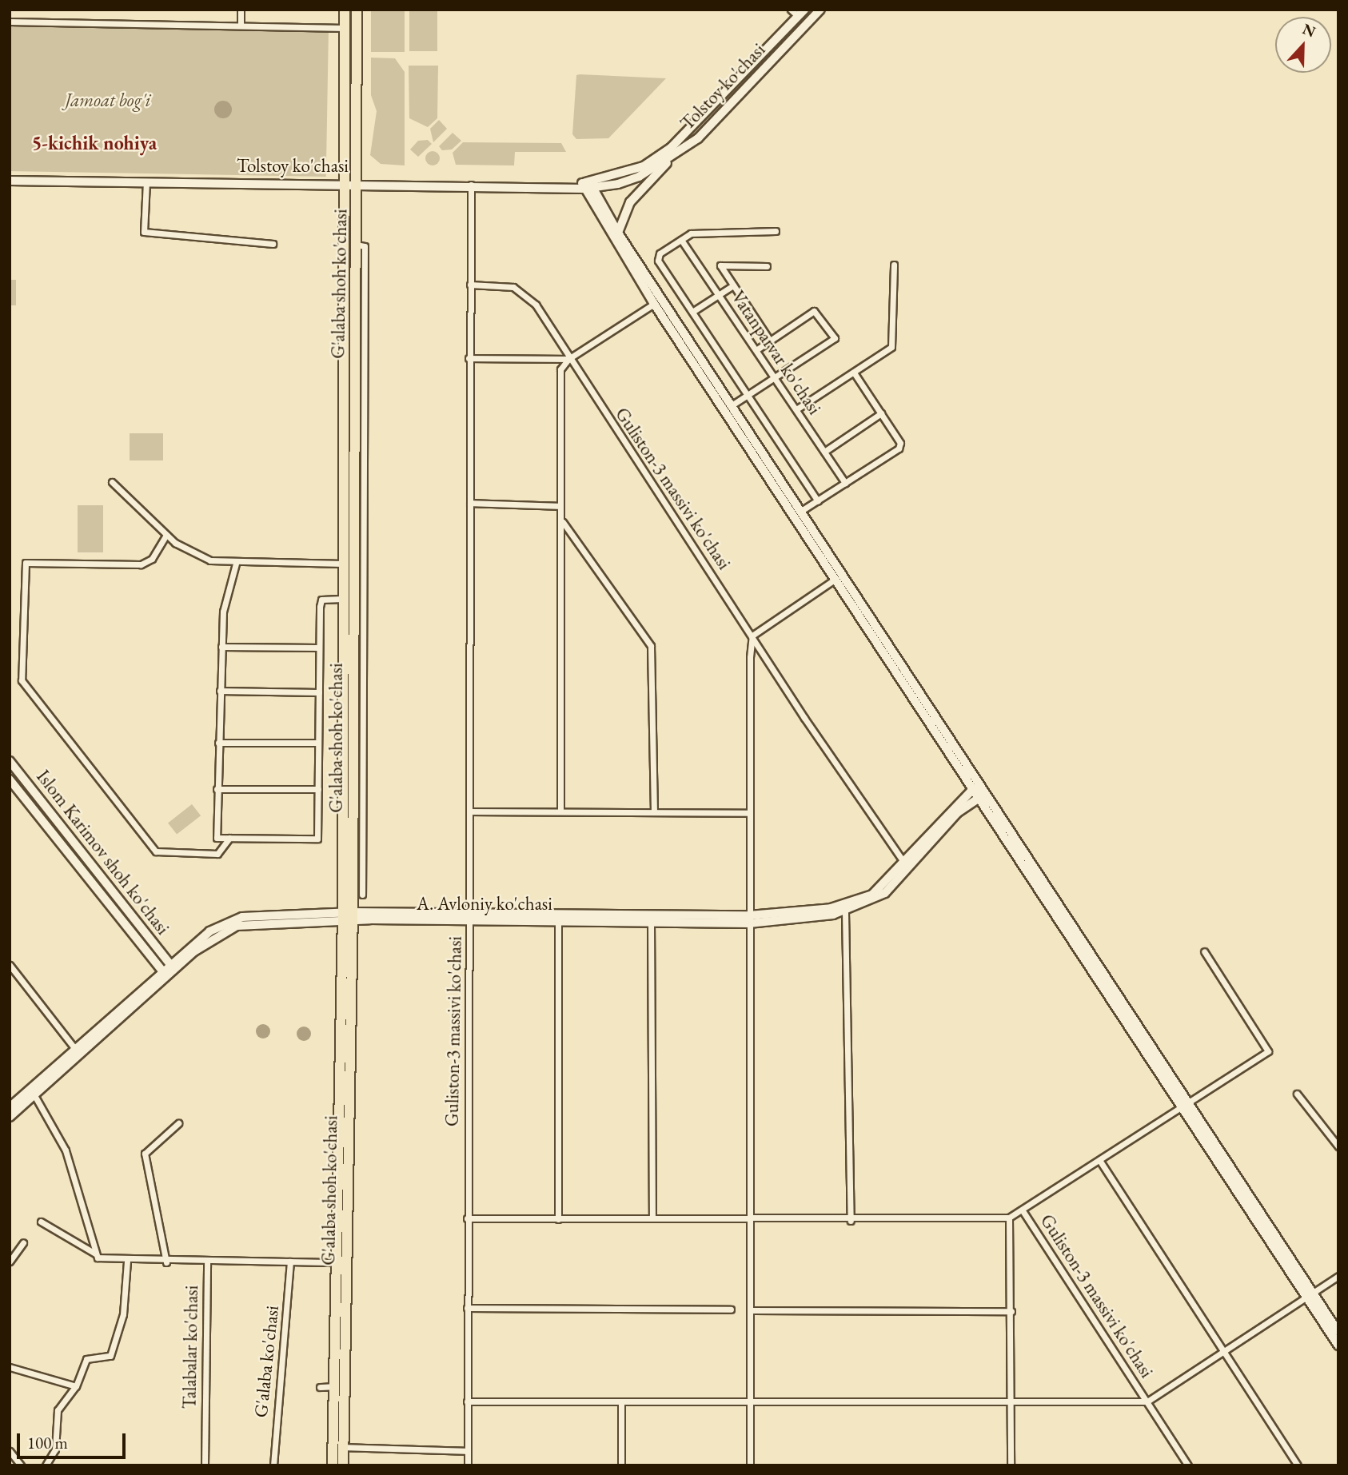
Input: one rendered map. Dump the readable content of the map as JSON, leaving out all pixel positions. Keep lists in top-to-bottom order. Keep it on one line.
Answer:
{"streets":{"main road":["G'alaba shoh ko'chasi"],"street":["Tolstoy ko'chasi","Vatanparvar ko'chasi","Guliston-3 massivi ko'chasi","Islom Karimov shoh ko'chasi","A. Avloniy ko'chasi","Talabalar ko'chasi","G'alaba ko'chasi"]},"crossings":[["Tolstoy ko'chasi","G'alaba shoh ko'chasi"],["Tolstoy ko'chasi","Guliston-3 massivi ko'chasi"],["G'alaba shoh ko'chasi","A. Avloniy ko'chasi"],["G'alaba shoh ko'chasi","Talabalar ko'chasi"],["Guliston-3 massivi ko'chasi","A. Avloniy ko'chasi"],["Islom Karimov shoh ko'chasi","A. Avloniy ko'chasi"],["Talabalar ko'chasi","G'alaba ko'chasi"]],"districts":["5-kichik nohiya"],"parks":["Jamoat bog'i"],"scale_bar":"100 m","north":"top"}
